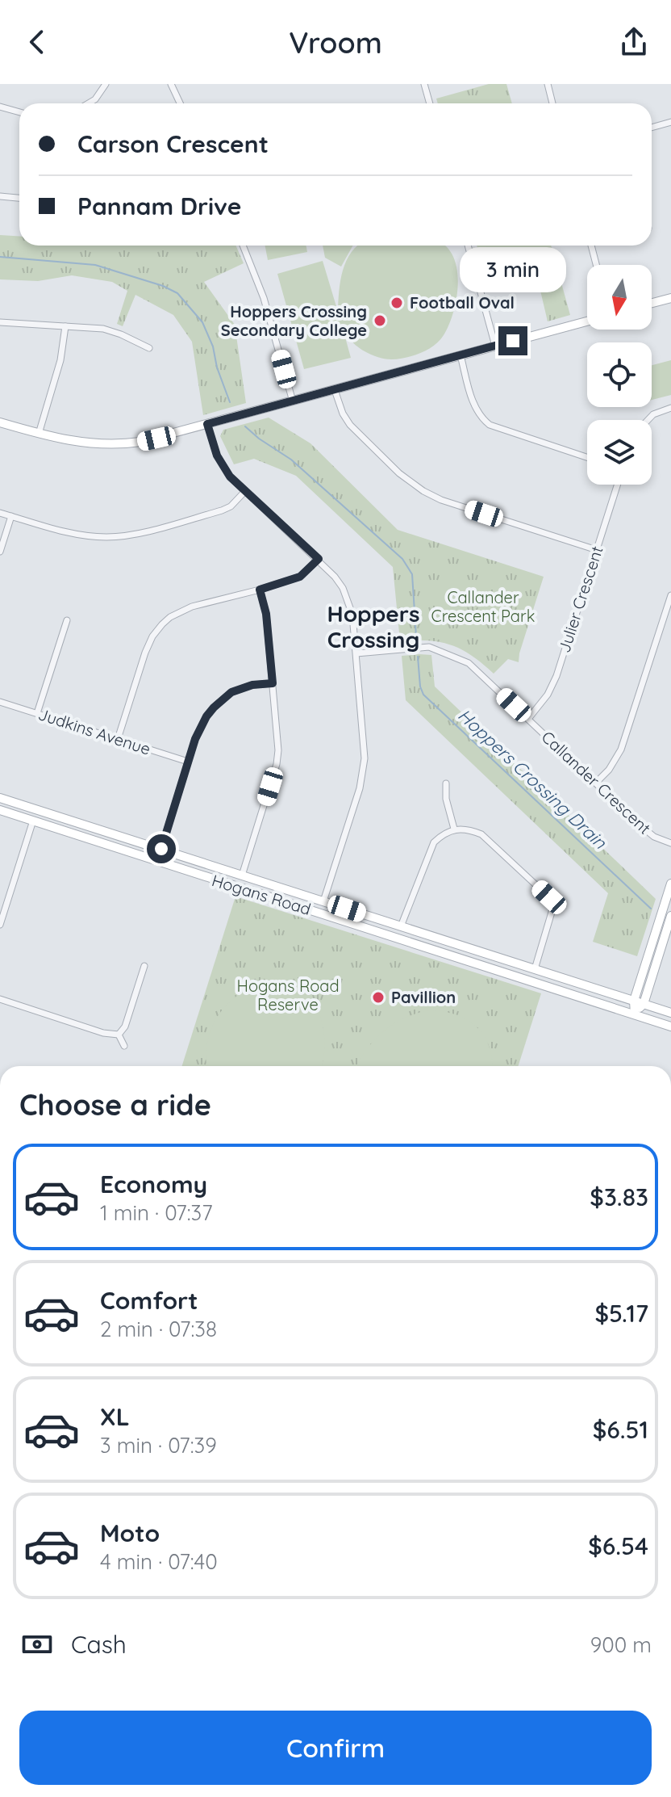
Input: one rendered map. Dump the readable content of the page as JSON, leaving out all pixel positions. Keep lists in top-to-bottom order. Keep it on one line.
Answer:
{"streets":{"street":["Julier Crescent","Judkins Avenue","Callander Crescent","Hogans Road"]},"crossings":[["Julier Crescent","Callander Crescent"]],"districts":["Hoppers Crossing"],"water":["Hoppers Crossing Drain"],"parks":["Callander Crescent Park","Hogans Road Reserve"],"places":["Football Oval","Hoppers Crossing Secondary College","Pavillion"],"north":"bottom","page":{"header":"Vroom","banner":["Carson Crescent","Pannam Drive"],"bubble":"3 min","heading":"Choose a ride","list":[{"name":"Economy","note":"1 min · 07:37","value":"$3.83"},{"name":"Comfort","note":"2 min · 07:38","value":"$5.17"},{"name":"XL","note":"3 min · 07:39","value":"$6.51"},{"name":"Moto","note":"4 min · 07:40","value":"$6.54"}],"pay":["Cash","900 m"],"buttons":"Confirm"}}
